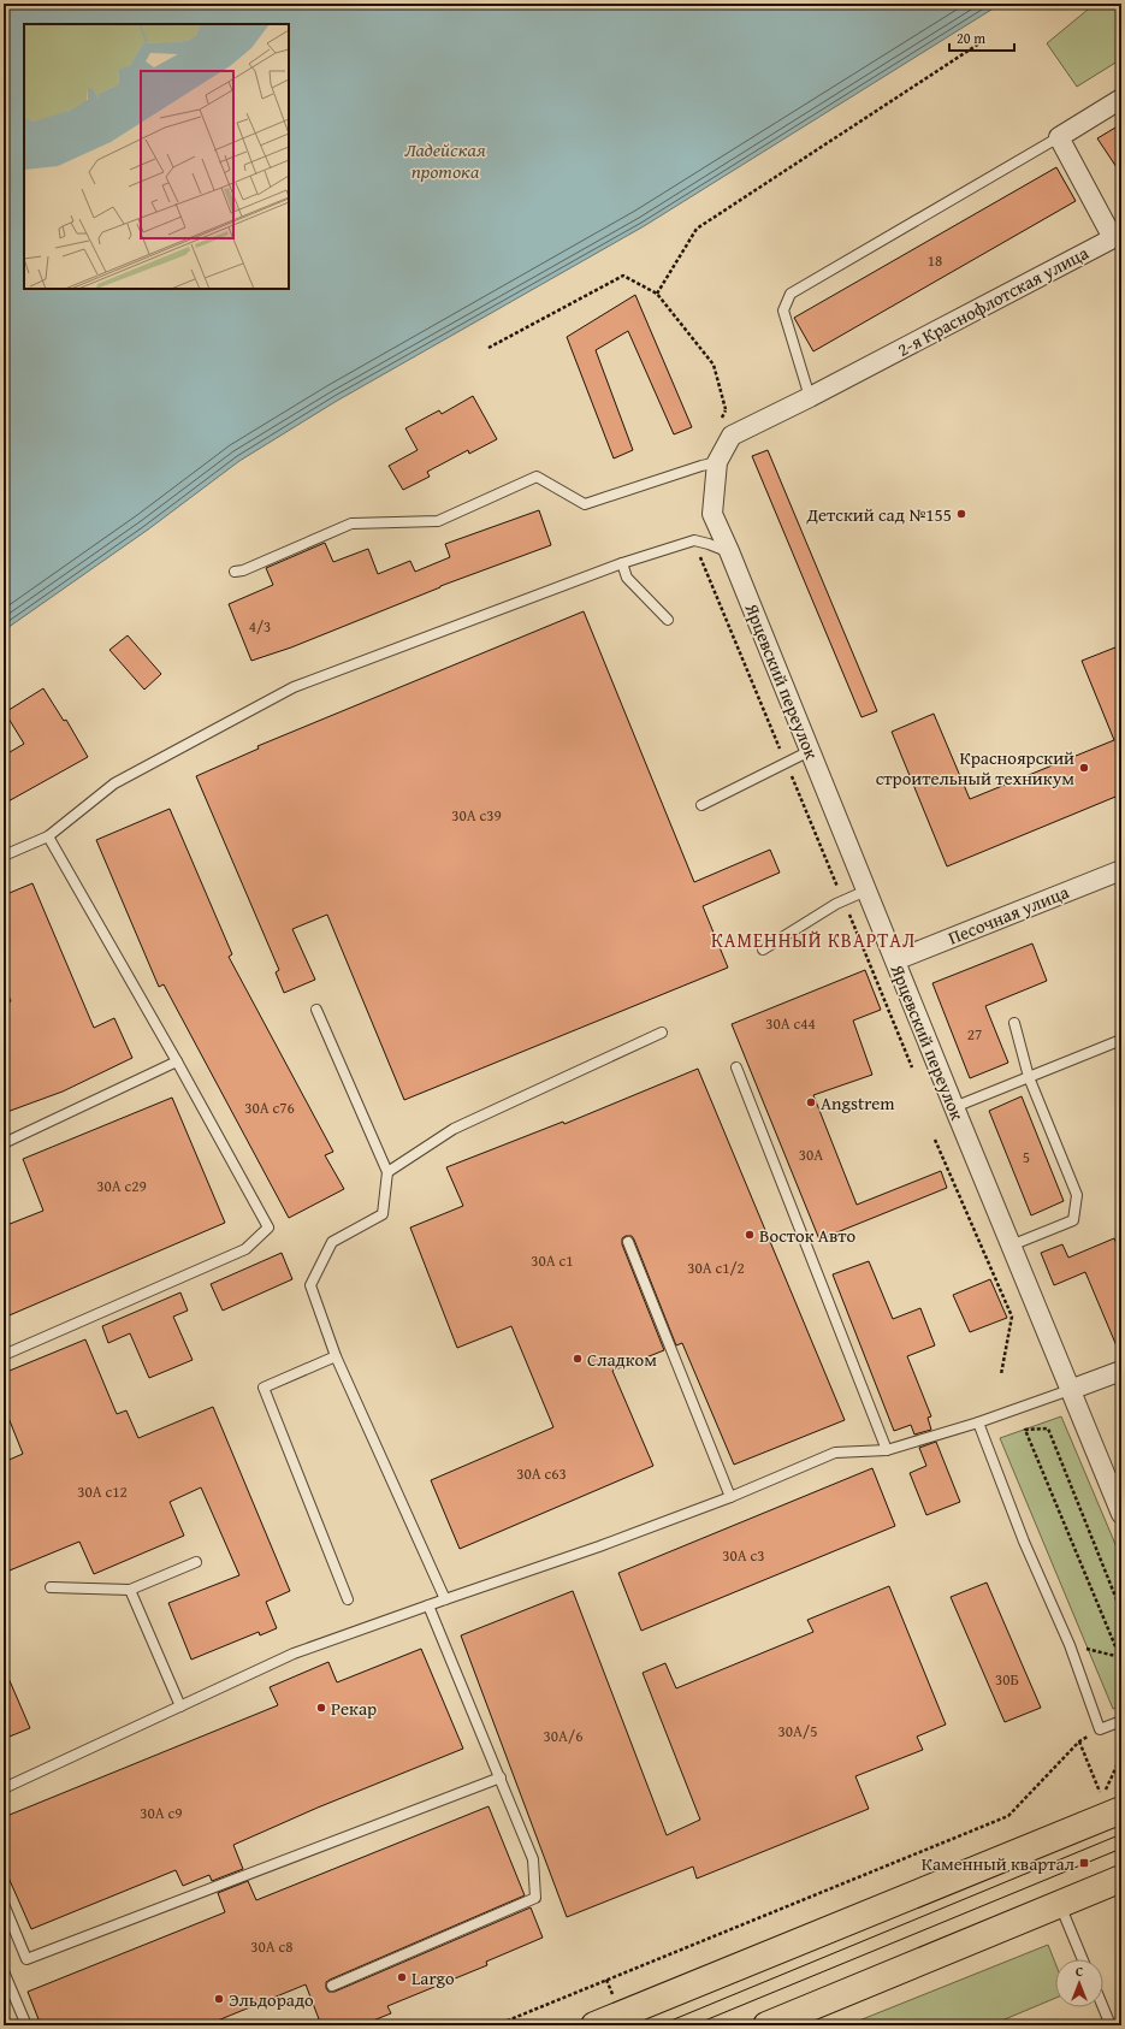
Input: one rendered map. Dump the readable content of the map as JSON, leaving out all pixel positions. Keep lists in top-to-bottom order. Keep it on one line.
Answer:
{"streets":{"street":["2-я Краснофлотская улица","Ярцевский переулок","Песочная улица"]},"crossings":[["2-я Краснофлотская улица","Ярцевский переулок"],["Ярцевский переулок","Песочная улица"]],"districts":["КАМЕННЫЙ КВАРТАЛ"],"water":["Ладейская протока"],"places":{"other":["Детский сад №155","Красноярский строительный техникум","Angstrem","Восток Авто","Сладком","Рекар","Largo","Эльдорадо"],"transit":["Каменный квартал"]},"house_numbers":["18","4/3","30А с39","30А с44","27","30А с76","30А","5","30А с29","30А с1","30А с1/2","30А с63","30А с12","30А с3","30Б","30А/5","30А/6","30А с9","30А с8"],"scale_bar":"20 m","north":"top"}
